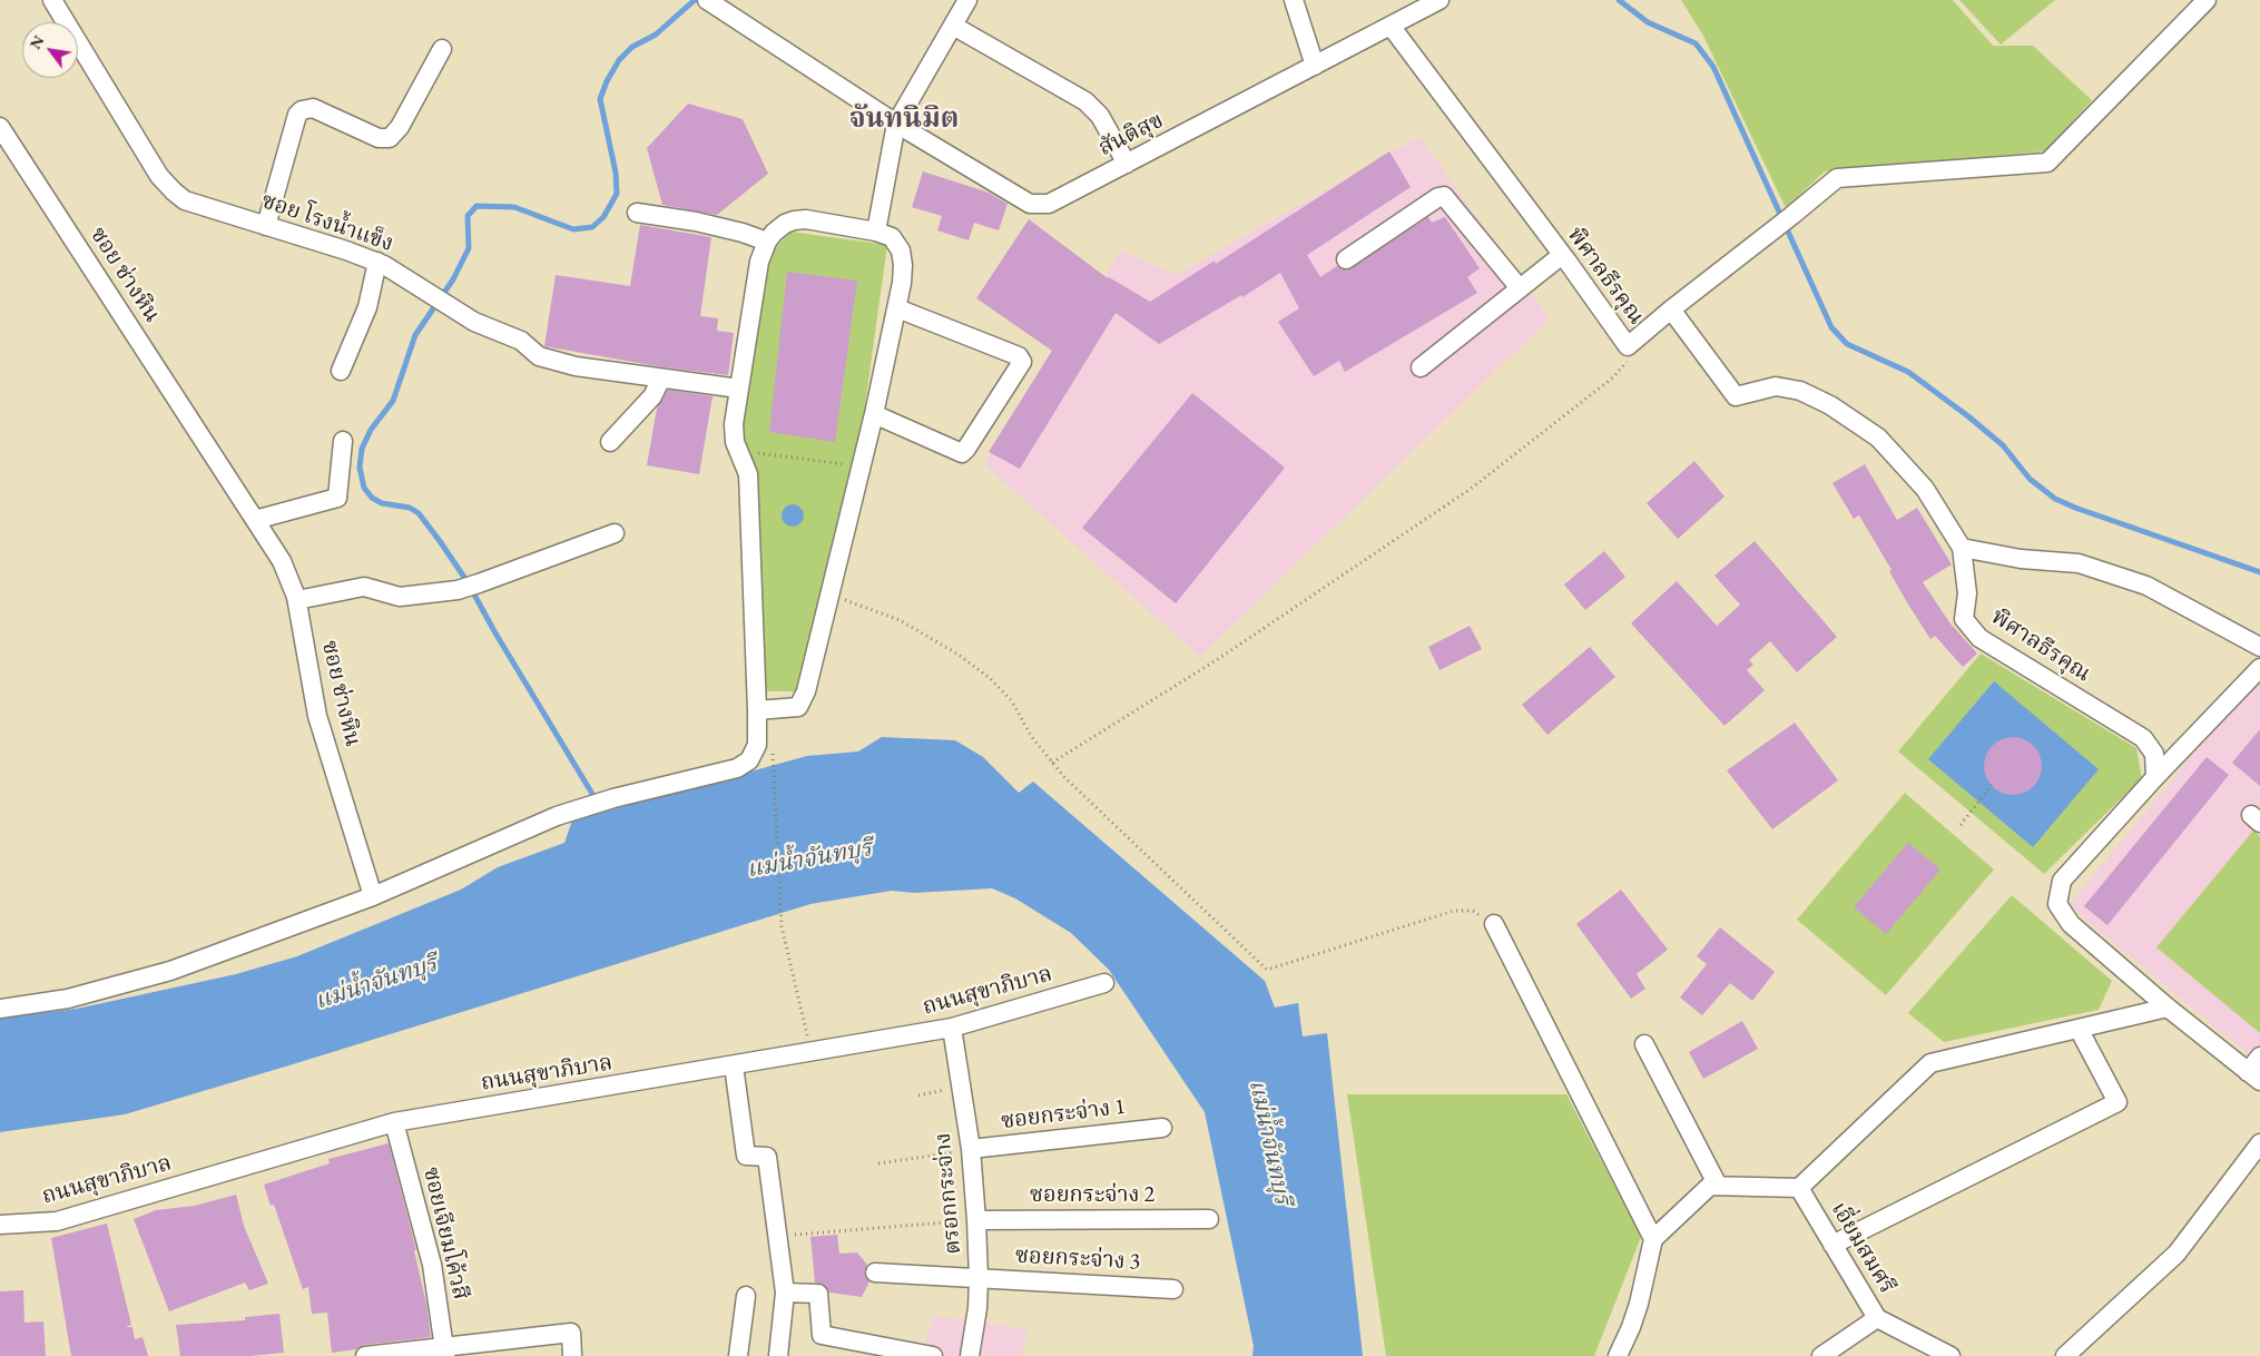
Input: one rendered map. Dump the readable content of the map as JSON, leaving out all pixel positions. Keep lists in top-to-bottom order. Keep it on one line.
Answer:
{"streets":{"street":["สันติสุข","ซอย โรงน้ำแข็ง","ซอย ช่างหิน","พิศาลธีรคุณ","ถนนสุขาภิบาล","ซอยกระจ่าง 1","ตรอกกระจ่าง","ซอยกระจ่าง 2","ซอยเจียมโค้วสี","เอี่ยมสมศรี","ซอยกระจ่าง 3"]},"crossings":[["สันติสุข","พิศาลธีรคุณ"],["ถนนสุขาภิบาล","ตรอกกระจ่าง"],["ถนนสุขาภิบาล","ซอยเจียมโค้วสี"],["ซอยกระจ่าง 1","ตรอกกระจ่าง"],["ตรอกกระจ่าง","ซอยกระจ่าง 2"],["ตรอกกระจ่าง","ซอยกระจ่าง 3"]],"districts":["จันทนิมิต"],"water":["แม่น้ำจันทบุรี"],"north":"top left"}
